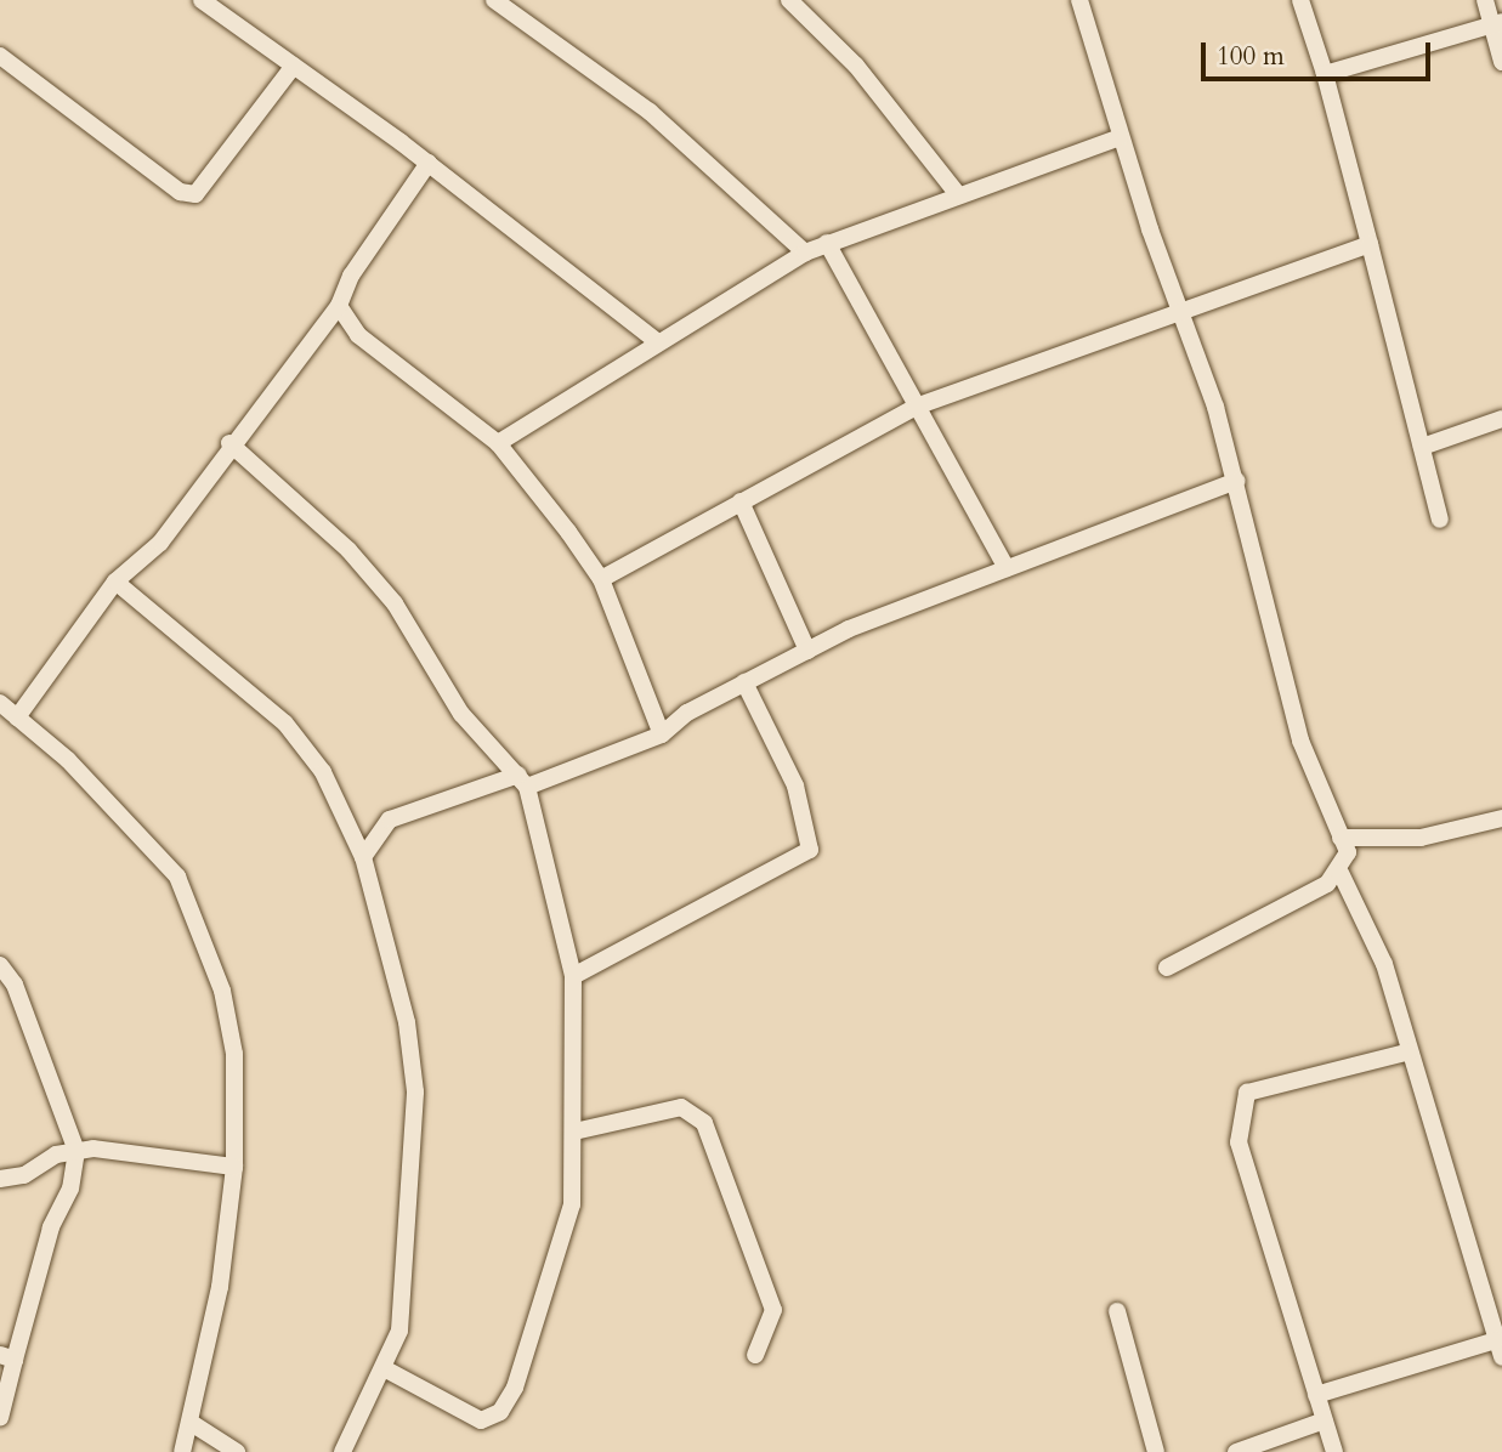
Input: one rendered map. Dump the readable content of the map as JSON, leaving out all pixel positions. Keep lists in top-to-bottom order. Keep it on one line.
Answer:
{"scale_bar":"100 m"}
